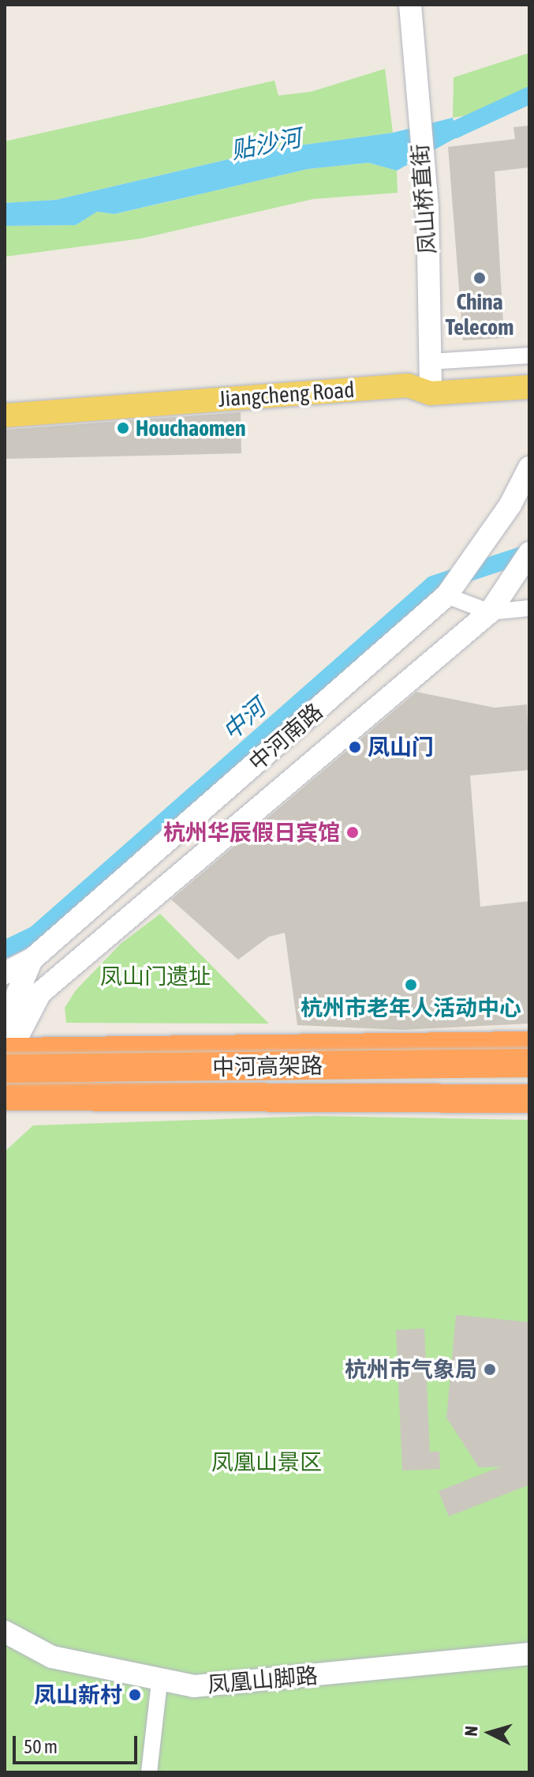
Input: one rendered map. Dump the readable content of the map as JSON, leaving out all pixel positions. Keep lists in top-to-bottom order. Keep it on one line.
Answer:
{"streets":{"highway":["中河高架路"],"main road":["凤山桥直街","Jiangcheng Road","中河南路","凤凰山脚路"]},"crossings":[["凤山桥直街","Jiangcheng Road"],["中河南路","中河高架路"]],"water":["贴沙河","中河"],"parks":["凤山门遗址","凤凰山景区"],"places":["China Telecom","Houchaomen","凤山门","杭州华辰假日宾馆","杭州市老年人活动中心","杭州市气象局","凤山新村"],"scale_bar":"50 m","north":"left"}
